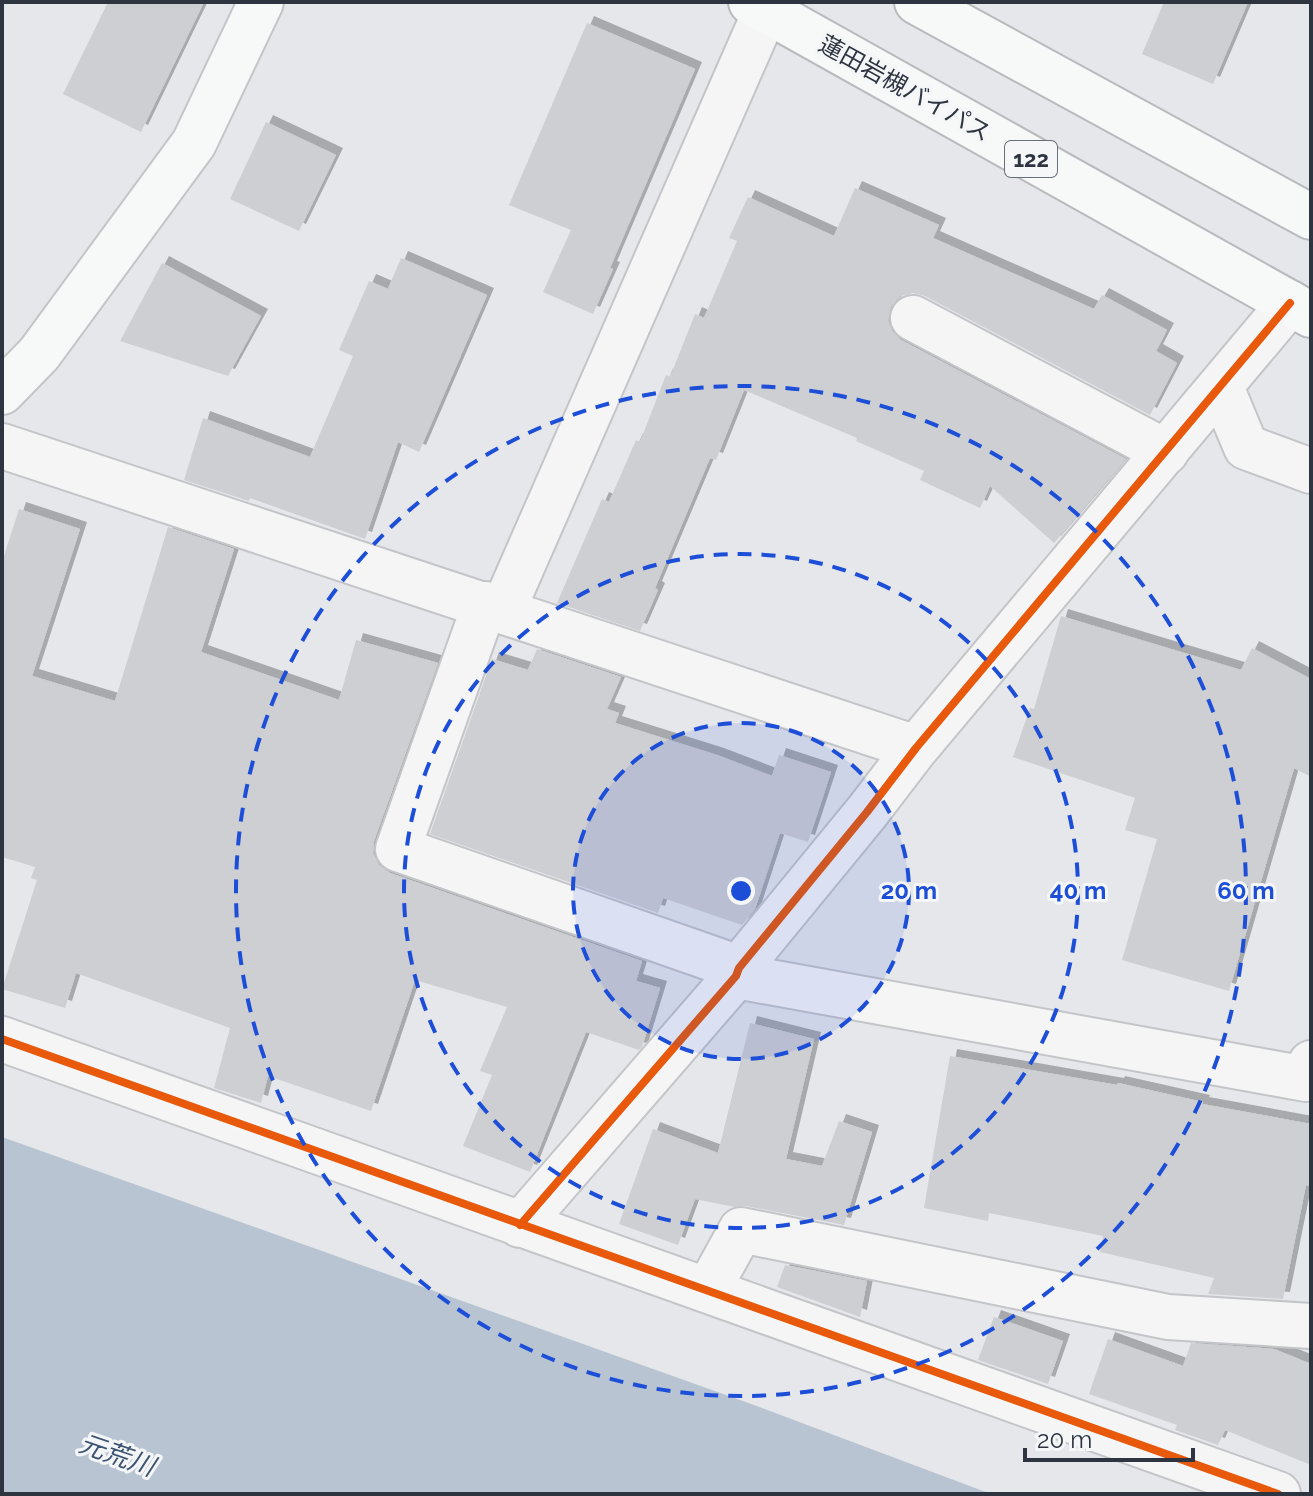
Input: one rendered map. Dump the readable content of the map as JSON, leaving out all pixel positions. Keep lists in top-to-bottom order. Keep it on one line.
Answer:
{"streets":{"main road":["蓮田岩槻バイパス","122"]},"water":["元荒川"],"scale_bar":"20 m","rings":["20 m","40 m","60 m"]}
